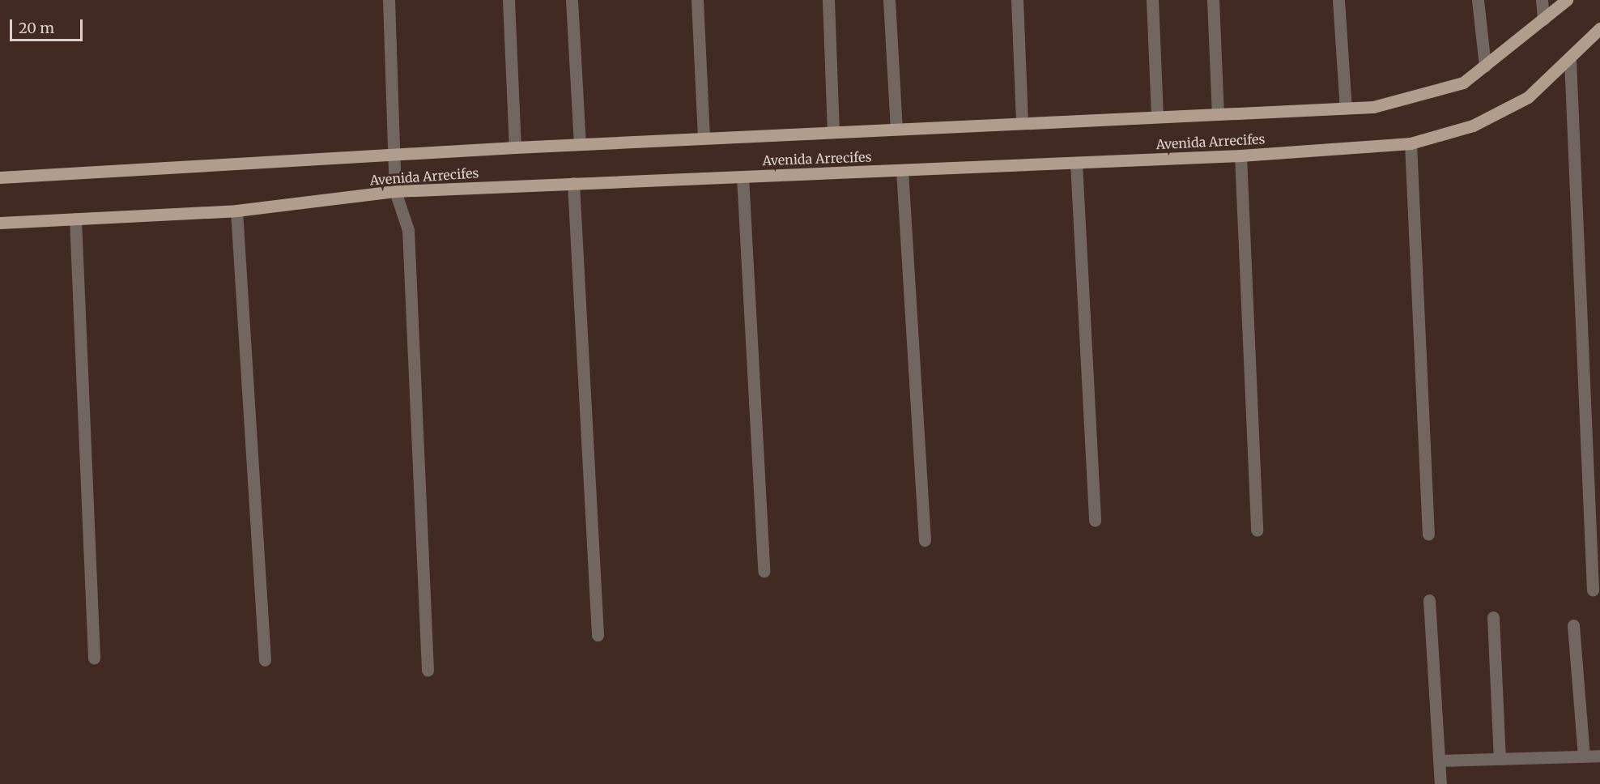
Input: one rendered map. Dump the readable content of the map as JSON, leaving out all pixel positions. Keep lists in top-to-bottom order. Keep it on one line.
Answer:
{"streets":{"main road":["Avenida Arrecifes"]},"scale_bar":"20 m"}
